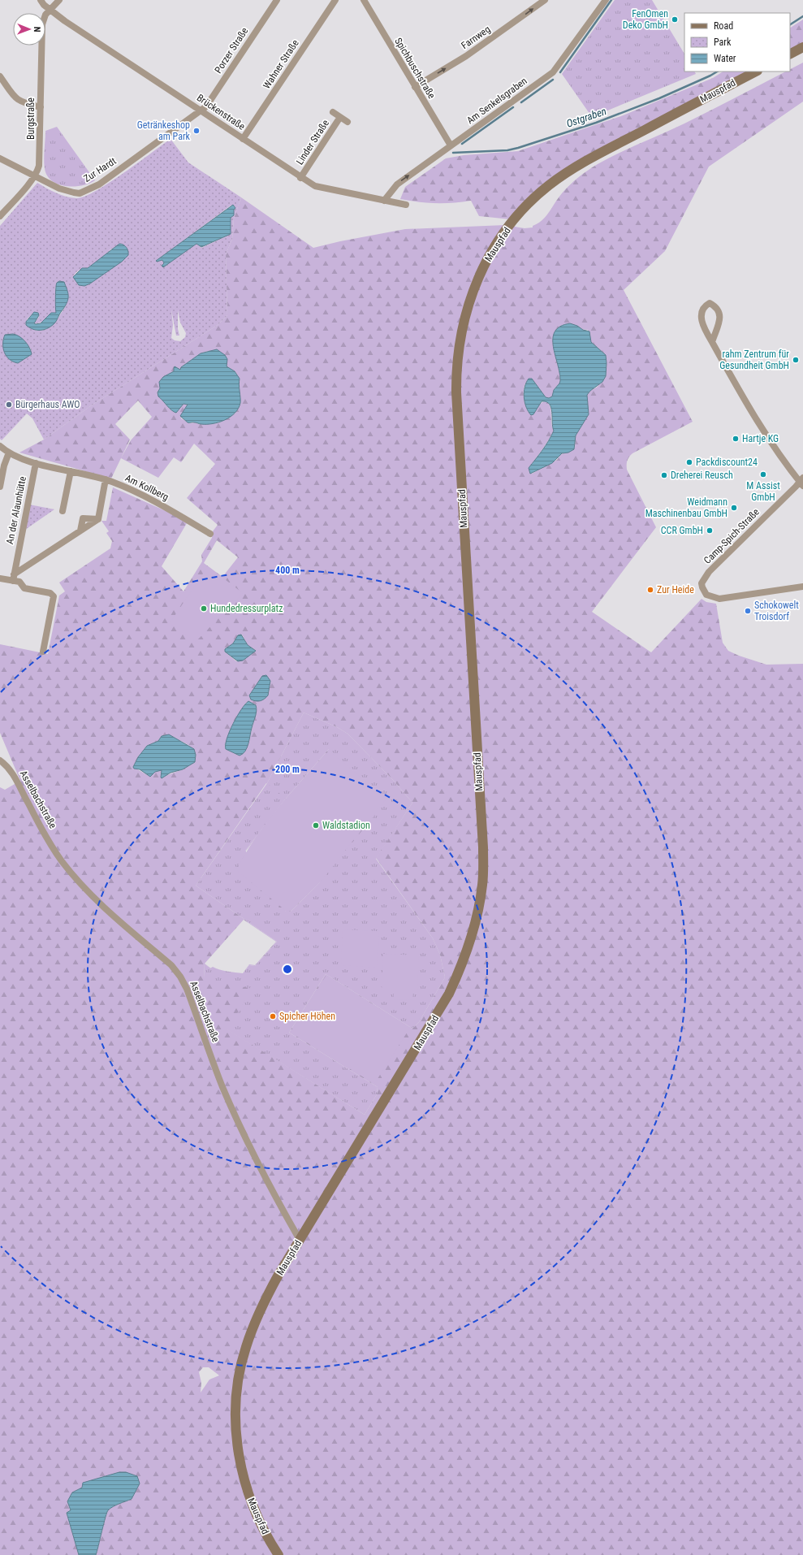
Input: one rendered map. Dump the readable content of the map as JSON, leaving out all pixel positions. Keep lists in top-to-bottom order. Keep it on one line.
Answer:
{"streets":{"street":["Farnweg","Porzer Straße","Wahner Straße","Spichbuschstraße","Mauspfad","Am Senkelsgraben","Brückenstraße","Burgstraße","Linder Straße","Zur Hardt","Am Kollberg","An der Alaunhütte","Camp-Spich-Straße","Asselbachstraße"]},"crossings":[["Farnweg","Spichbuschstraße"],["Porzer Straße","Brückenstraße"],["Porzer Straße","Zur Hardt"],["Wahner Straße","Brückenstraße"],["Spichbuschstraße","Am Senkelsgraben"],["Mauspfad","Asselbachstraße"],["Am Senkelsgraben","Brückenstraße"],["Brückenstraße","Burgstraße"],["Brückenstraße","Linder Straße"],["Brückenstraße","Zur Hardt"],["Burgstraße","Zur Hardt"],["Am Kollberg","An der Alaunhütte"]],"one_way":["Farnweg"],"water":["Ostgraben"],"places":["FenOmen Deko GmbH","Getränkeshop am Park","rahm Zentrum für Gesundheit GmbH","Bürgerhaus AWO","Hartje KG","Packdiscount24","M Assist GmbH","Dreherei Reusch","Weidmann Maschinenbau GmbH","CCR GmbH","Zur Heide","Hundedressurplatz","Schokowelt Troisdorf","Waldstadion","Spicher Höhen"],"legend":["Road","Park","Water"],"north":"right","rings":["400 m","200 m"]}
